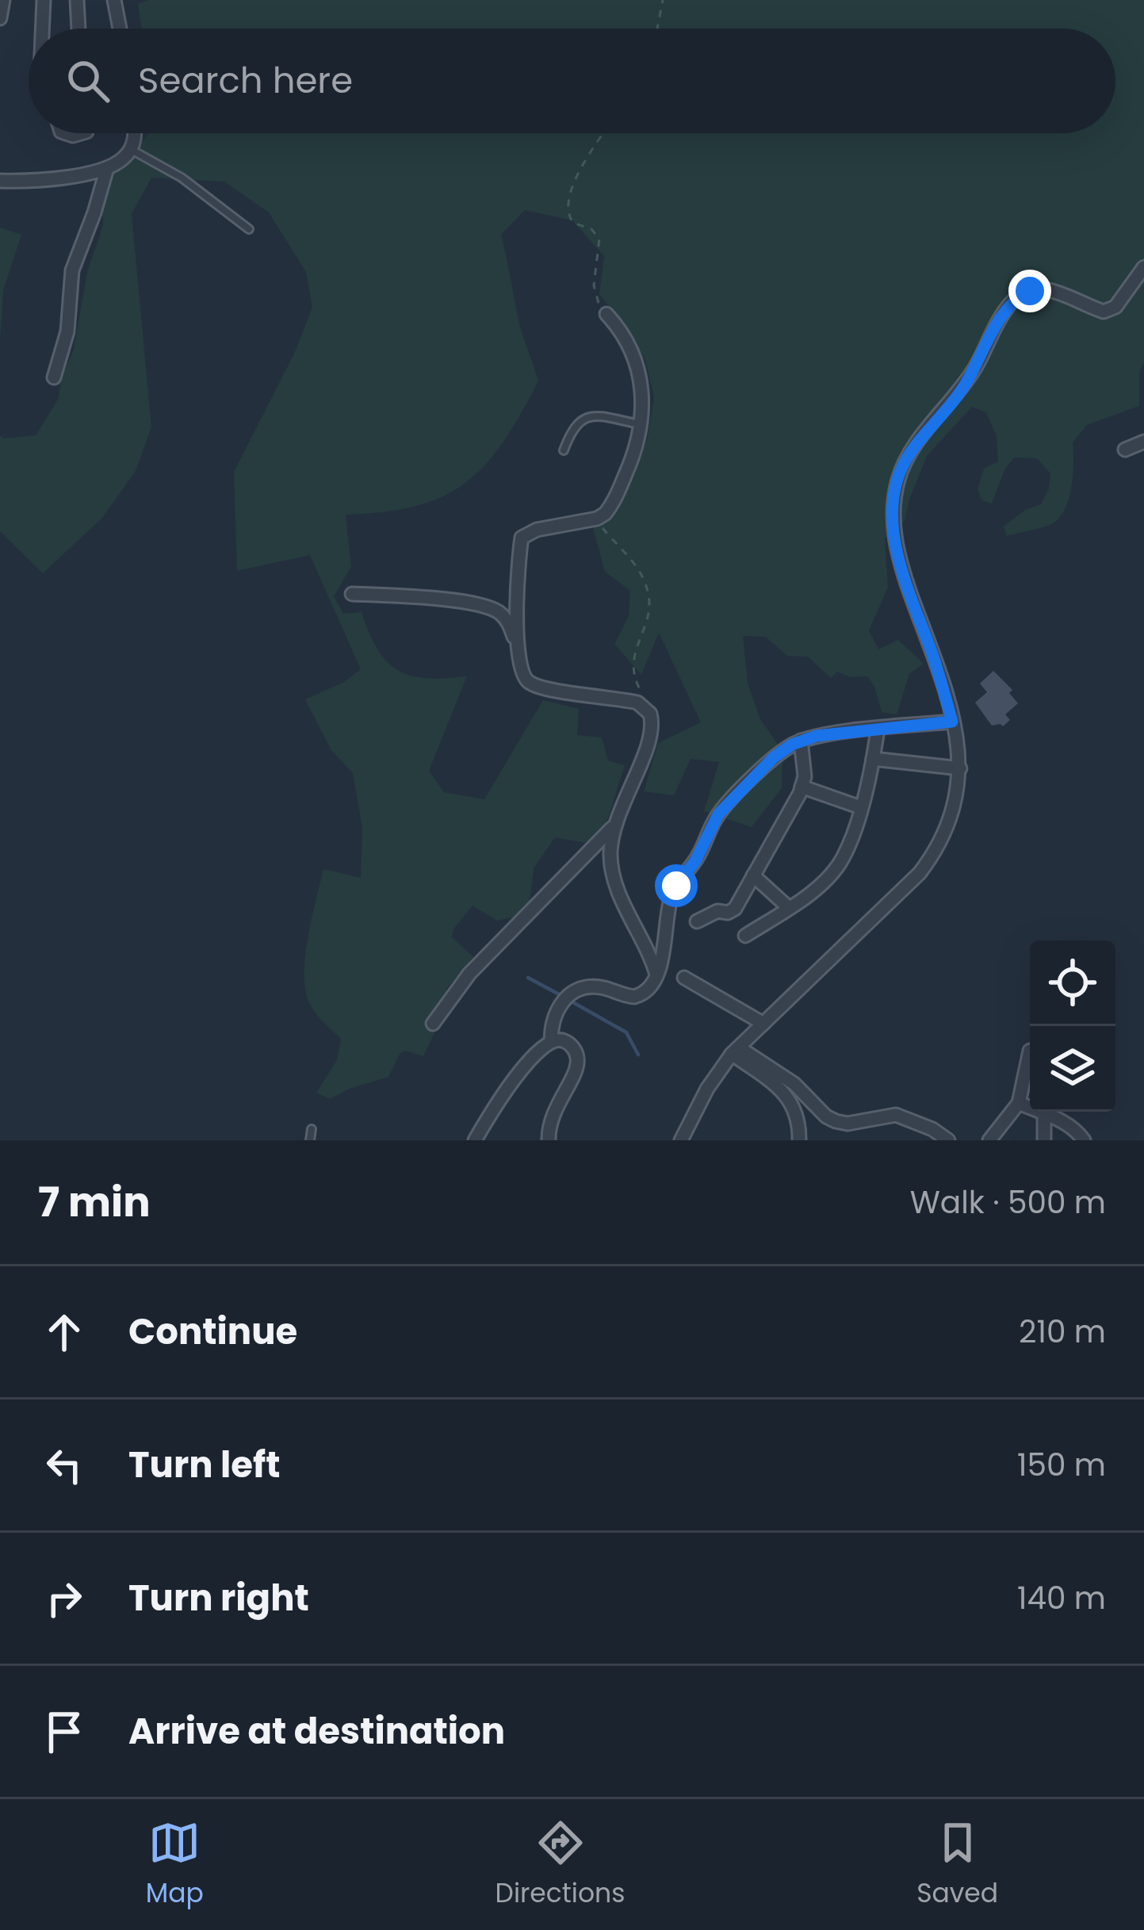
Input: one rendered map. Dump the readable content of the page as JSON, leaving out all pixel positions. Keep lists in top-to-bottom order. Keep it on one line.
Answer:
{"page":{"search":"Search here","heading":["7 min","Walk · 500 m"],"list":[["Continue","210 m"],["Turn left","150 m"],["Turn right","140 m"],"Arrive at destination"],"nav":["Map","Directions","Saved"]}}
